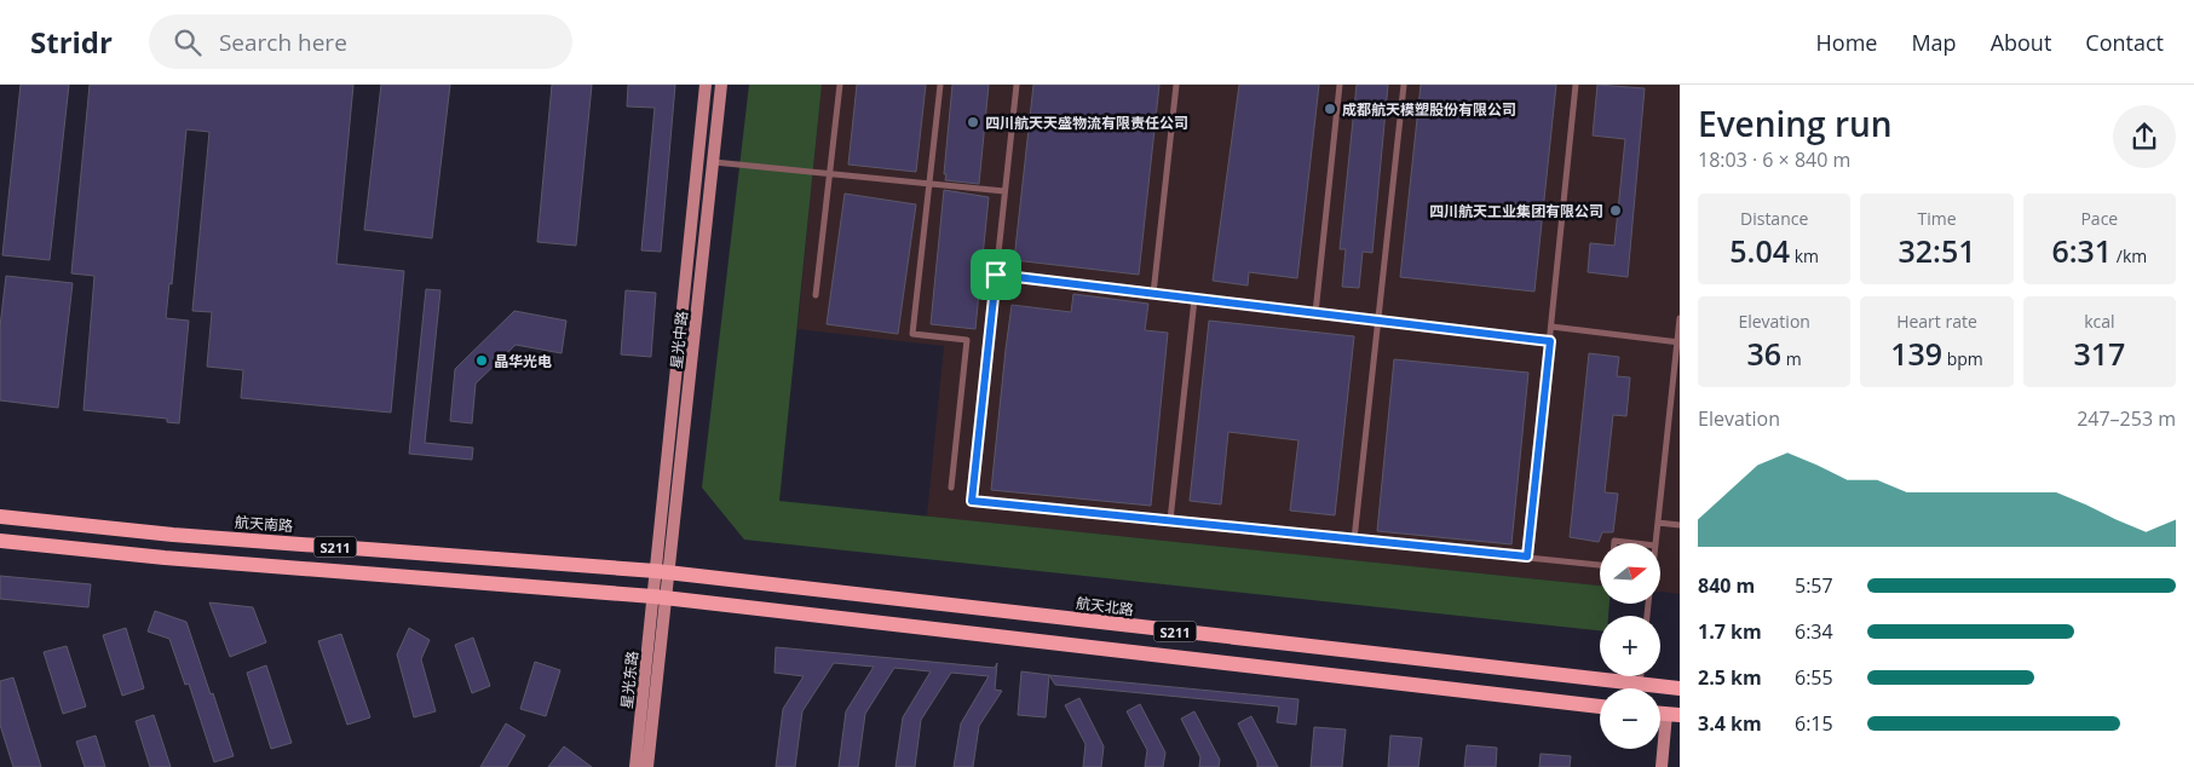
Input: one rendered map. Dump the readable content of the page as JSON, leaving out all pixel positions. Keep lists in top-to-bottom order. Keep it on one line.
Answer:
{"streets":{"main road":["星光中路","航天南路","S211","航天北路","星光东路"]},"crossings":[["星光中路","航天南路"],["星光中路","S211"],["星光中路","航天北路"],["星光中路","星光东路"],["航天南路","航天北路"],["S211","星光东路"]],"places":["成都航天模塑股份有限公司","四川航天天盛物流有限责任公司","四川航天工业集团有限公司","晶华光电"],"north":"right","page":{"header":"Stridr","search":"Search here","nav":["Home","Map","About","Contact"],"heading":["Evening run","18:03 · 6 × 840 m"],"stats":[["Distance","5.04 km"],["Time","32:51"],["Pace","6:31 /km"],["Elevation","36 m"],["Heart rate","139 bpm"],["kcal","317"]],"chart":["Elevation","247–253 m"],"map_buttons":["+","−"],"list":[{"name":"840 m","note":"5:57"},{"name":"1.7 km","note":"6:34"},{"name":"2.5 km","note":"6:55"},{"name":"3.4 km","note":"6:15"}]}}
